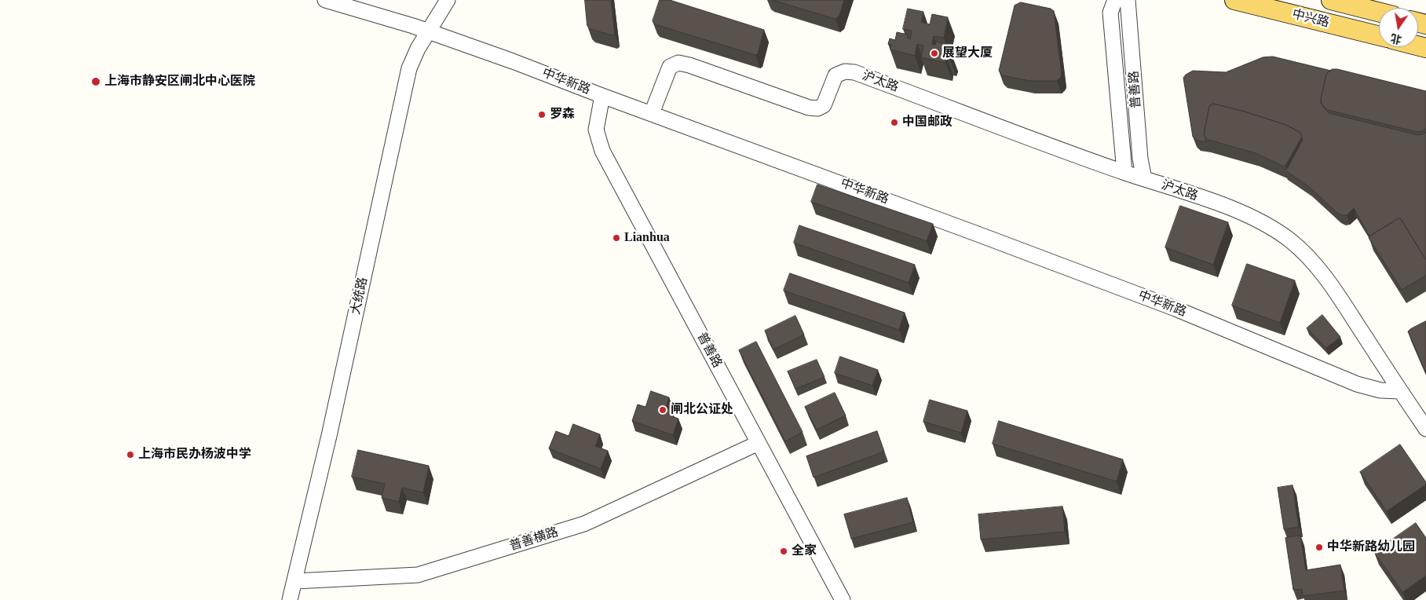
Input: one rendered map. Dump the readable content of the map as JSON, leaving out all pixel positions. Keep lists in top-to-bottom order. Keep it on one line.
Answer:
{"streets":{"main road":["中兴路"],"street":["中华新路","沪太路","普善路","大统路","普善横路"]},"crossings":[["中华新路","沪太路"],["中华新路","普善路"],["中华新路","大统路"],["沪太路","普善路"],["普善路","普善横路"],["大统路","普善横路"]],"places":["展望大厦","上海市静安区闸北中心医院","罗森","中国邮政","Lianhua","闸北公证处","上海市民办杨波中学","中华新路幼儿园","全家"],"north":"bottom"}
